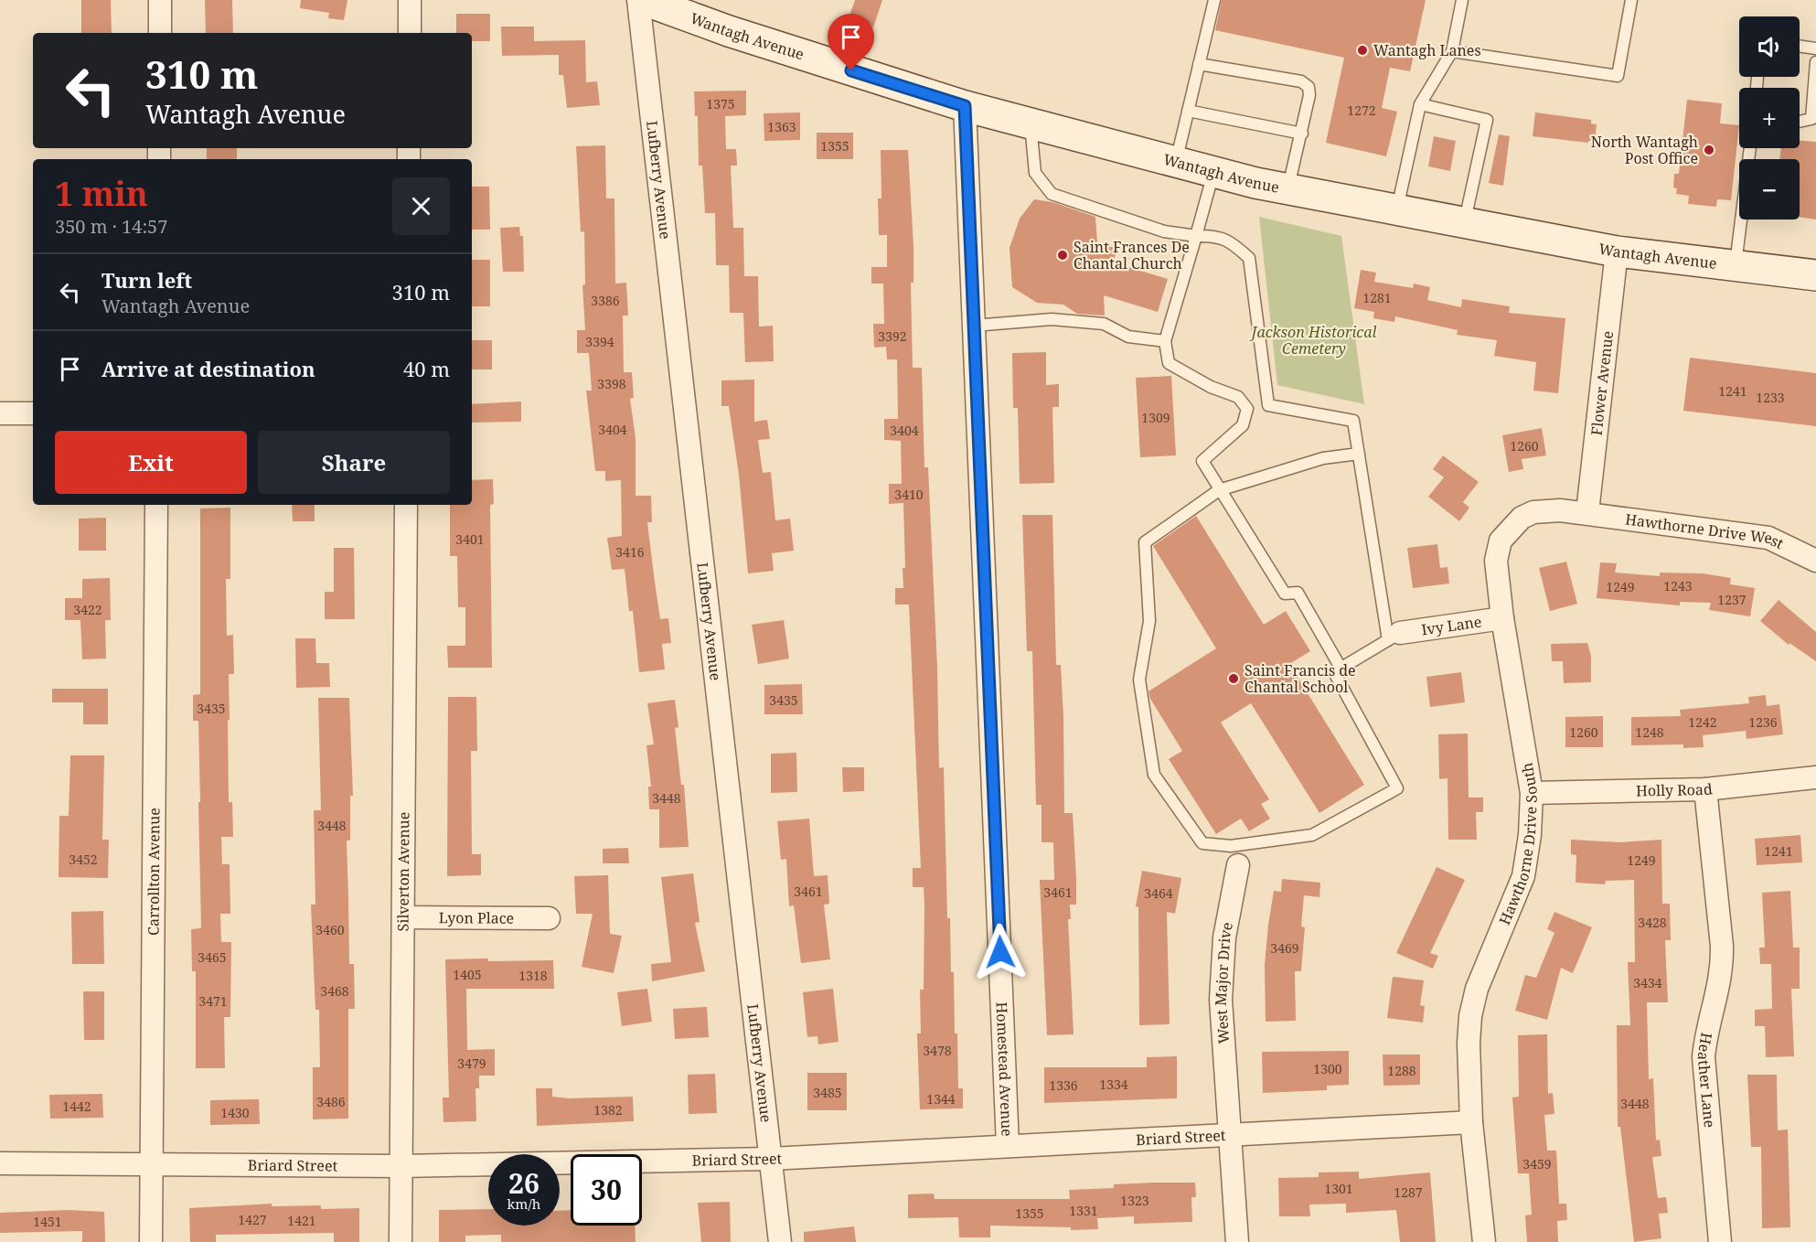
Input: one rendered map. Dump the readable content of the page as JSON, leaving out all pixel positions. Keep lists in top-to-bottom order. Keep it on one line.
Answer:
{"streets":{"main road":["Wantagh Avenue"],"street":["Lufberry Avenue","Flower Avenue","Hawthorne Drive West","Ivy Lane","Holly Road","Hawthorne Drive South","Carrollton Avenue","Silverton Avenue","Lyon Place","West Major Drive","Homestead Avenue","Heather Lane","Briard Street"]},"crossings":[["Wantagh Avenue","Flower Avenue"],["Wantagh Avenue","Homestead Avenue"],["Lufberry Avenue","Briard Street"],["Flower Avenue","Hawthorne Drive West"],["Flower Avenue","Hawthorne Drive South"],["Hawthorne Drive West","Hawthorne Drive South"],["Ivy Lane","Hawthorne Drive South"],["Holly Road","Hawthorne Drive South"],["Holly Road","Heather Lane"],["Hawthorne Drive South","Briard Street"],["Carrollton Avenue","Briard Street"],["Silverton Avenue","Lyon Place"],["Silverton Avenue","Briard Street"],["West Major Drive","Briard Street"],["Homestead Avenue","Briard Street"]],"parks":["Jackson Historical Cemetery"],"places":["Wantagh Lanes","North Wantagh Post Office","Saint Frances De Chantal Church","Saint Francis de Chantal School"],"house_numbers":["1375","1272","1363","1355","1281","3386","3392","3394","3398","1241","1233","1309","3404","3404","1260","3410","3401","3416","1243","1249","1237","3422","3435","3435","1242","1236","1260","1248","3448","3448","1241","3452","1249","3461","3461","3464","3428","3460","3469","3465","1405","1318","3434","3468","3471","3478","3479","1300","1288","1334","1336","3485","1344","3486","3448","1442","1382","1430","3459","1301","1287","1323","1331","1355","1427","1421","1451"],"page":{"map_buttons":["+","−"],"turn":["310 m","Wantagh Avenue"],"heading":["1 min","350 m · 14:57"],"list":[{"name":"Turn left","note":"Wantagh Avenue","value":"310 m"},{"name":"Arrive at destination","value":"40 m"}],"buttons":["Exit","Share"],"speed":"26 km/h","limit":"30"}}
